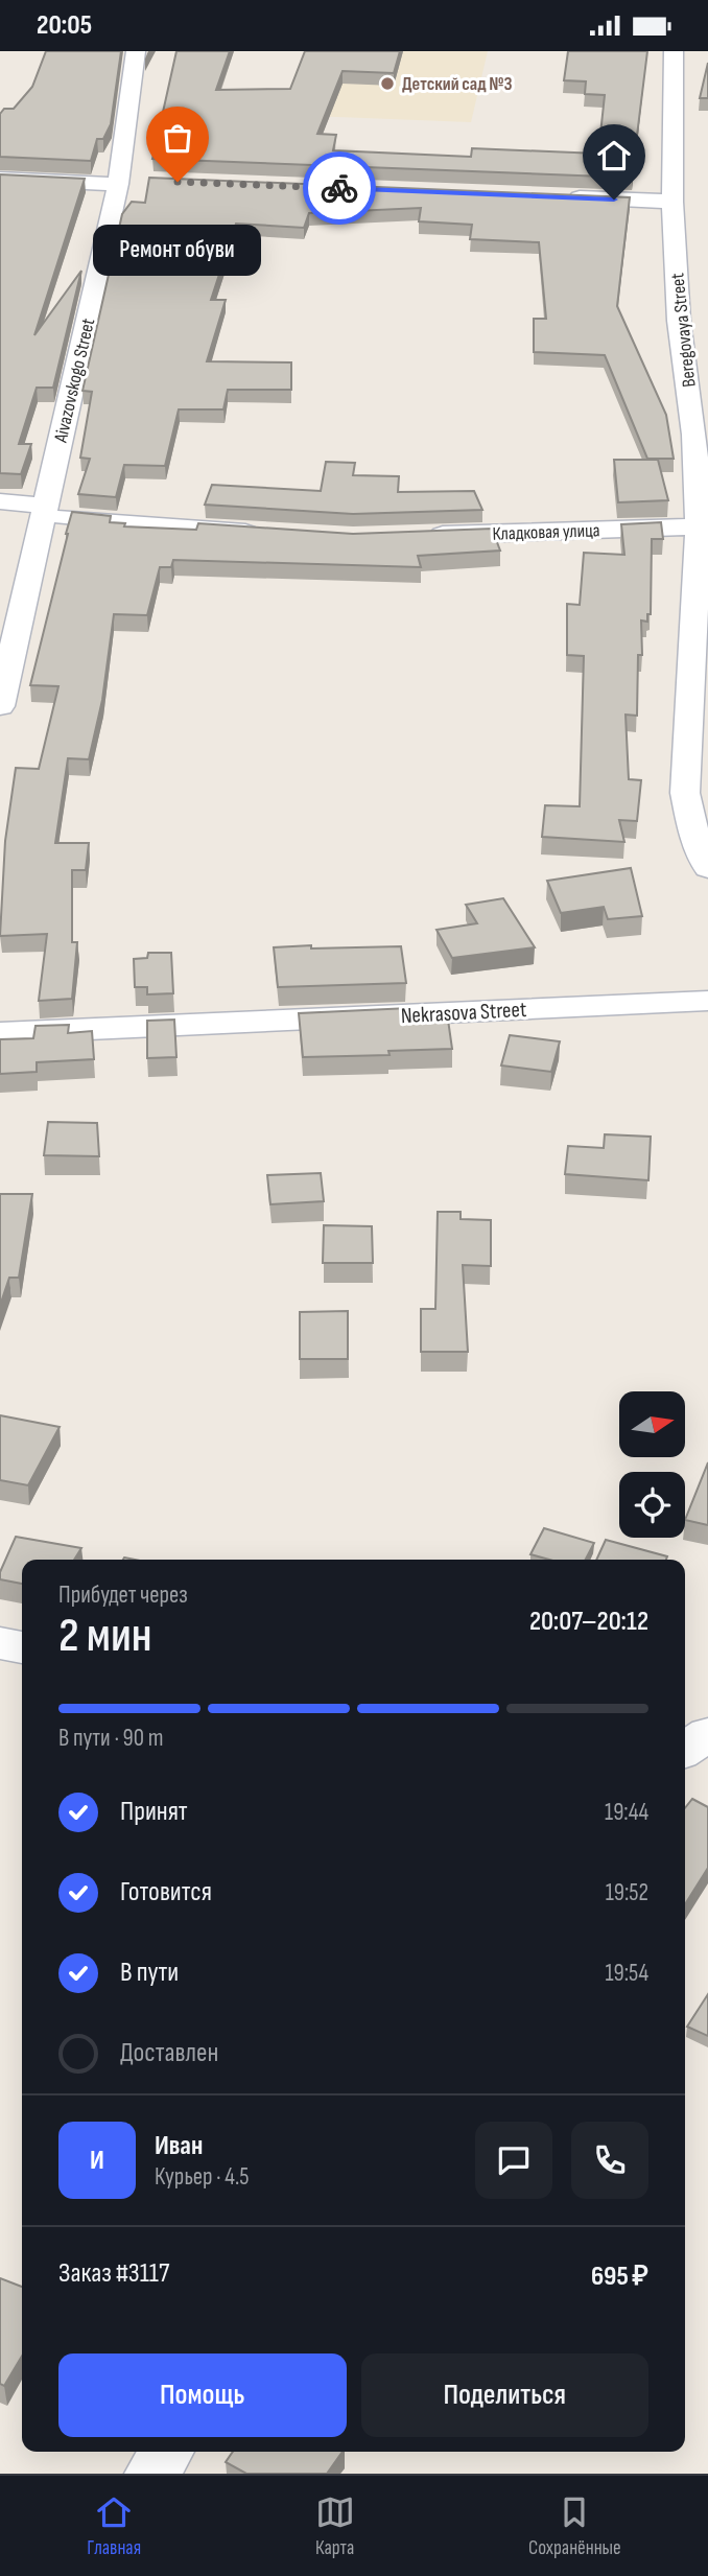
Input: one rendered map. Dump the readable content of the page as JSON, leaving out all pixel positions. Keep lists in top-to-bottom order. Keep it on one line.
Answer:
{"streets":{"street":["Beregovaya Street","Aivazovskogo Street","Кладковая улица","Nekrasova Street"]},"crossings":[["Beregovaya Street","Кладковая улица"]],"places":["Детский сад №3","Ремонт обуви"],"north":"right","page":{"status":"20:05","bubble":"Ремонт обуви","heading":["2 мин","Прибудет через","20:07–20:12"],"panel":["Иван","Курьер · 4.5","Заказ #3117","695 ₽"],"bar":"В пути · 90 m","list":[["Принят","19:44"],["Готовится","19:52"],["В пути","19:54"],"Доставлен"],"round":"И","buttons":["Помощь","Поделиться"],"tabs":["Главная","Карта","Сохранённые"]}}
